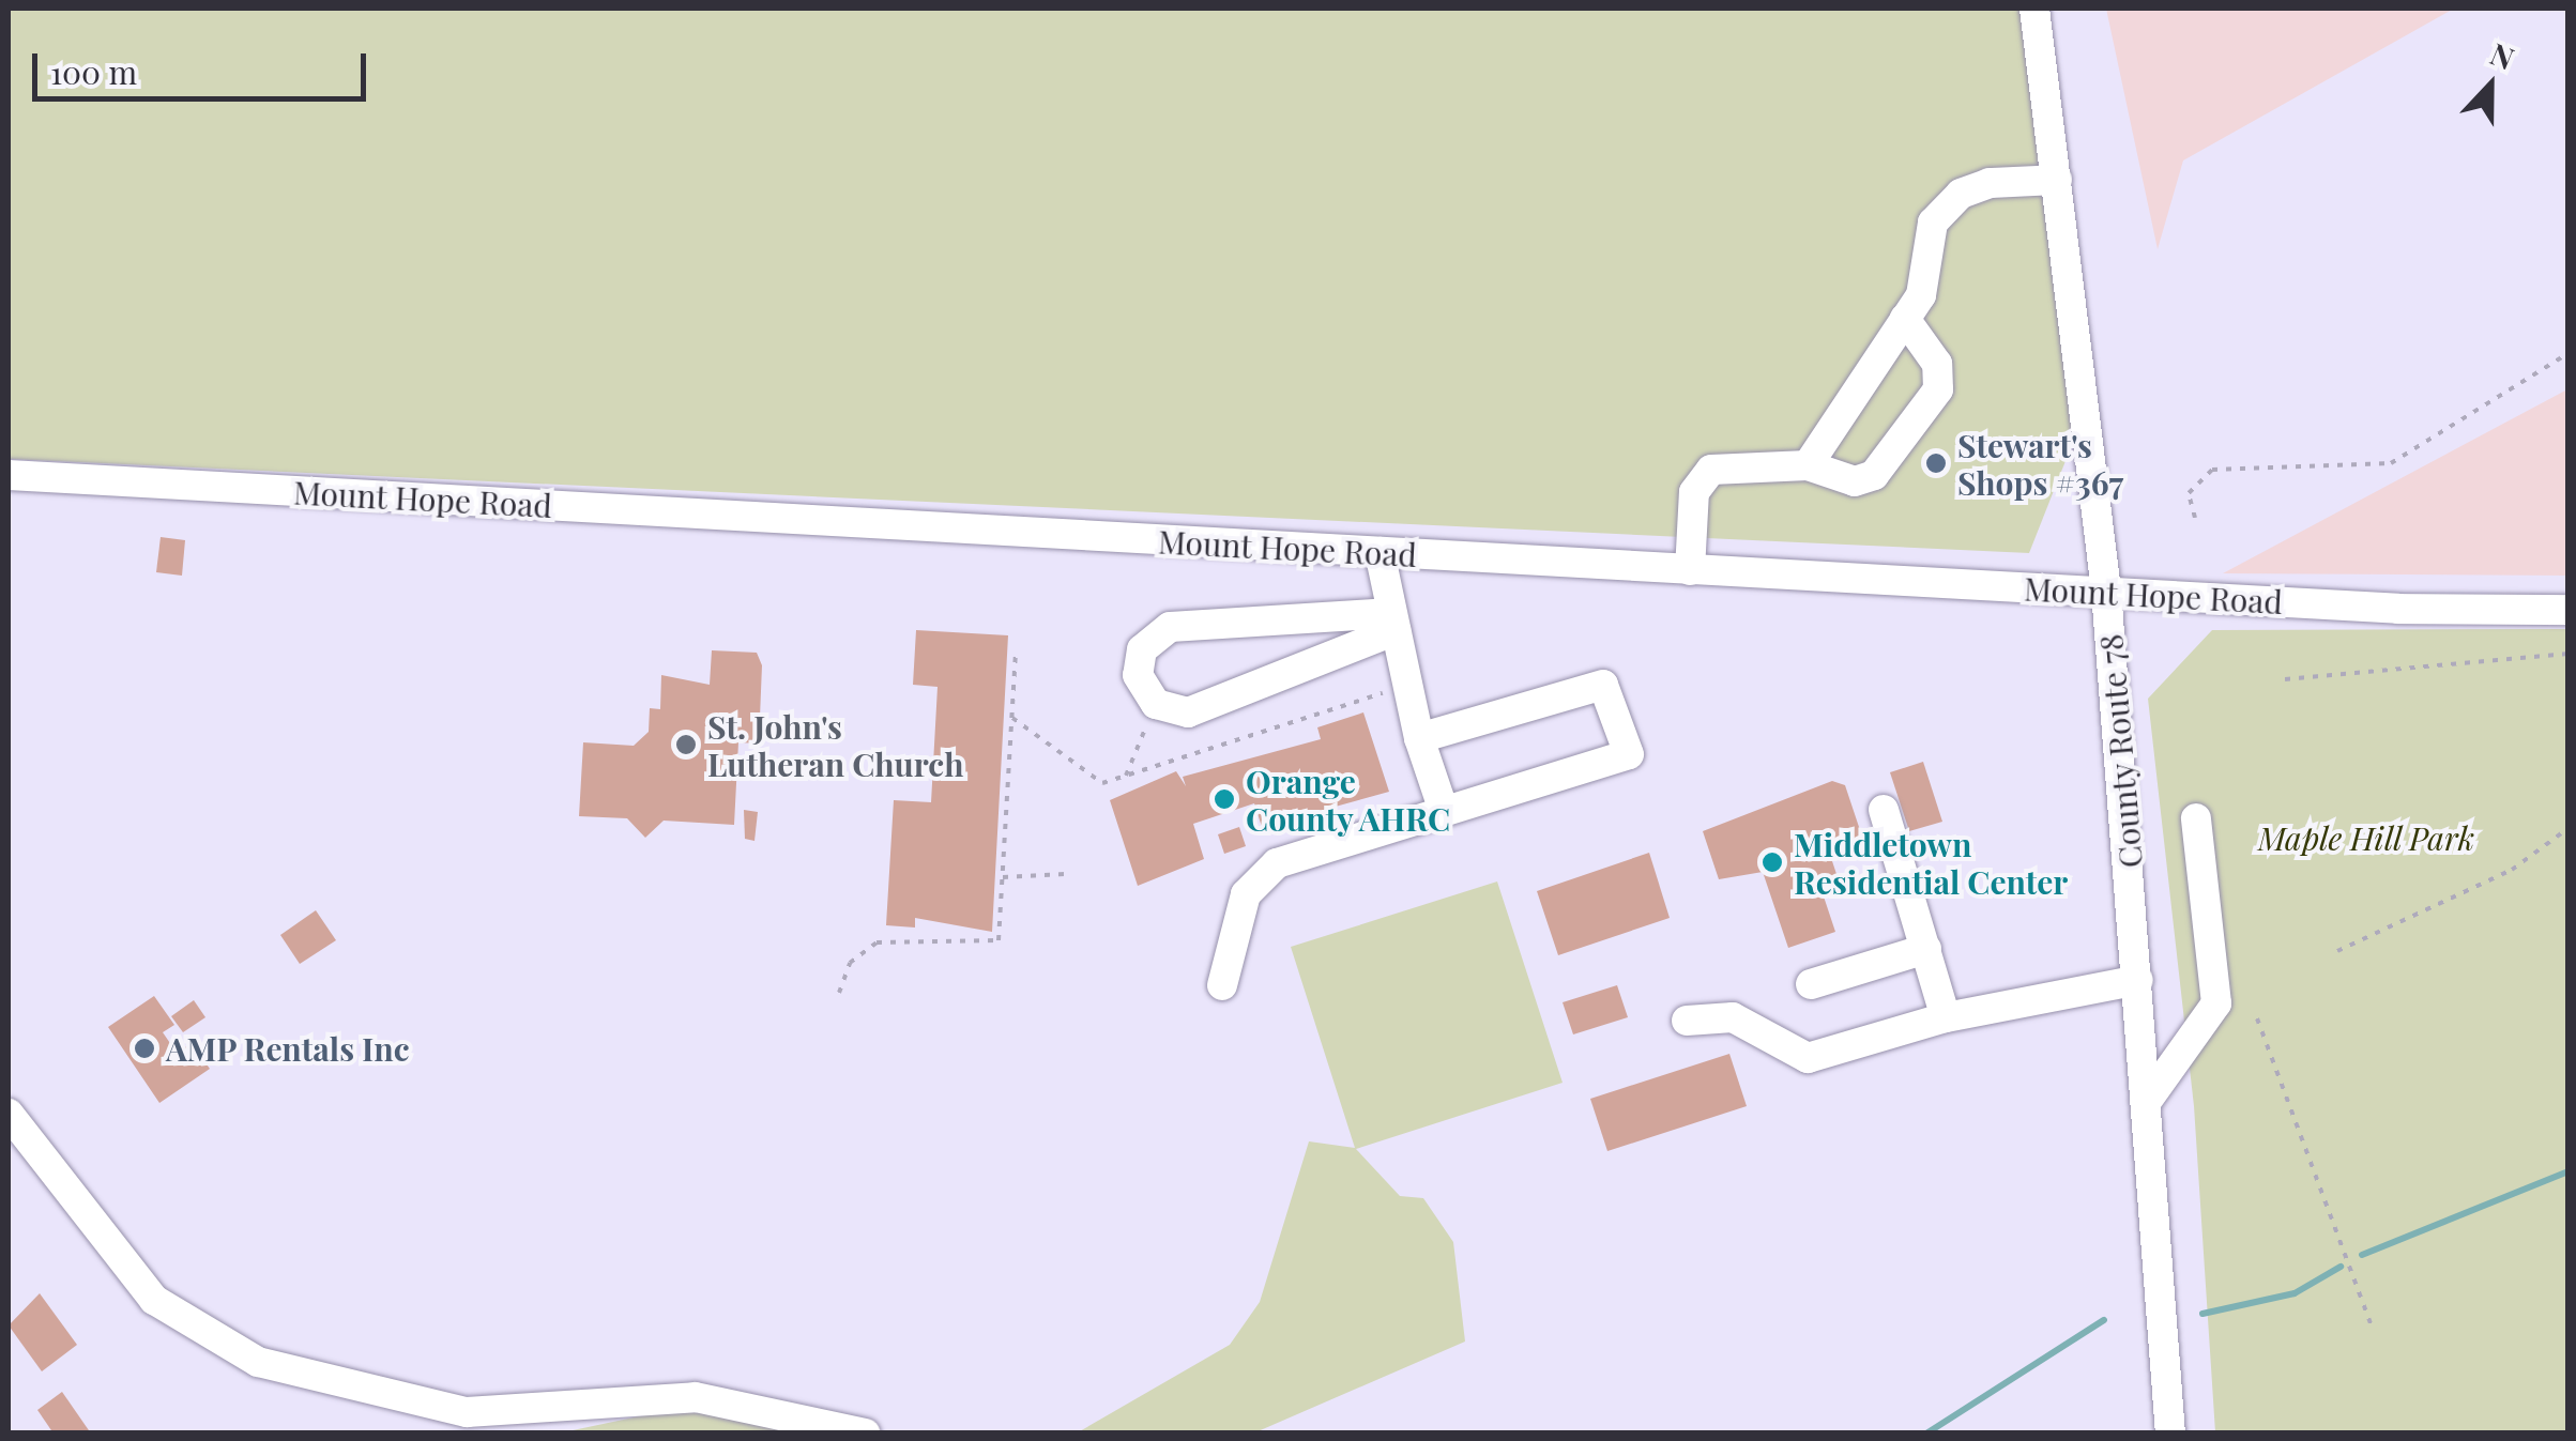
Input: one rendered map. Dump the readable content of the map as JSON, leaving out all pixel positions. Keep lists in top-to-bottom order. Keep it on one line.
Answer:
{"streets":{"street":["Mount Hope Road","County Route 78"]},"crossings":[["Mount Hope Road","County Route 78"]],"parks":["Maple Hill Park"],"places":["Stewart's Shops #367","St. John's Lutheran Church","Orange County AHRC","Middletown Residential Center","AMP Rentals Inc"],"scale_bar":"100 m","north":"top"}
